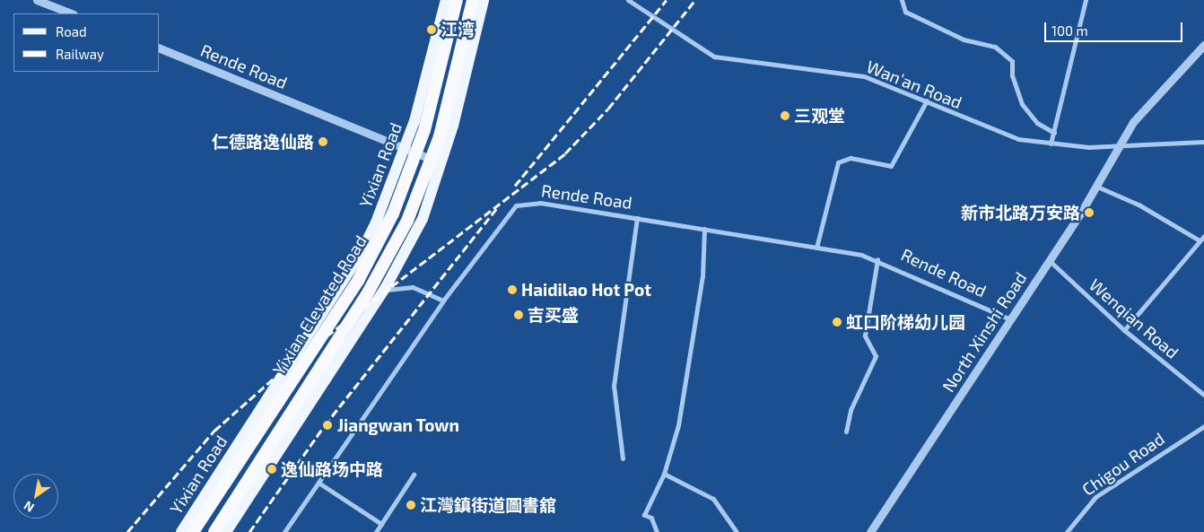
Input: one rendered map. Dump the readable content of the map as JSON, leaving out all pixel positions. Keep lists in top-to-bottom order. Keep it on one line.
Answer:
{"streets":{"highway":["Yixian Elevated Road"],"main road":["Yixian Road"],"street":["Rende Road","Wan'an Road","Wenqian Road","North Xinshi Road","Chigou Road"]},"crossings":[["Rende Road","Yixian Road"],["Rende Road","North Xinshi Road"],["Wan'an Road","North Xinshi Road"],["Wenqian Road","North Xinshi Road"]],"places":["江湾","三观堂","仁德路逸仙路","新市北路万安路","Haidilao Hot Pot","吉买盛","虹口阶梯幼儿园","Jiangwan Town","逸仙路场中路","江灣鎮街道圖書舘"],"legend":["Road","Railway"],"scale_bar":"100 m","north":"bottom left"}
